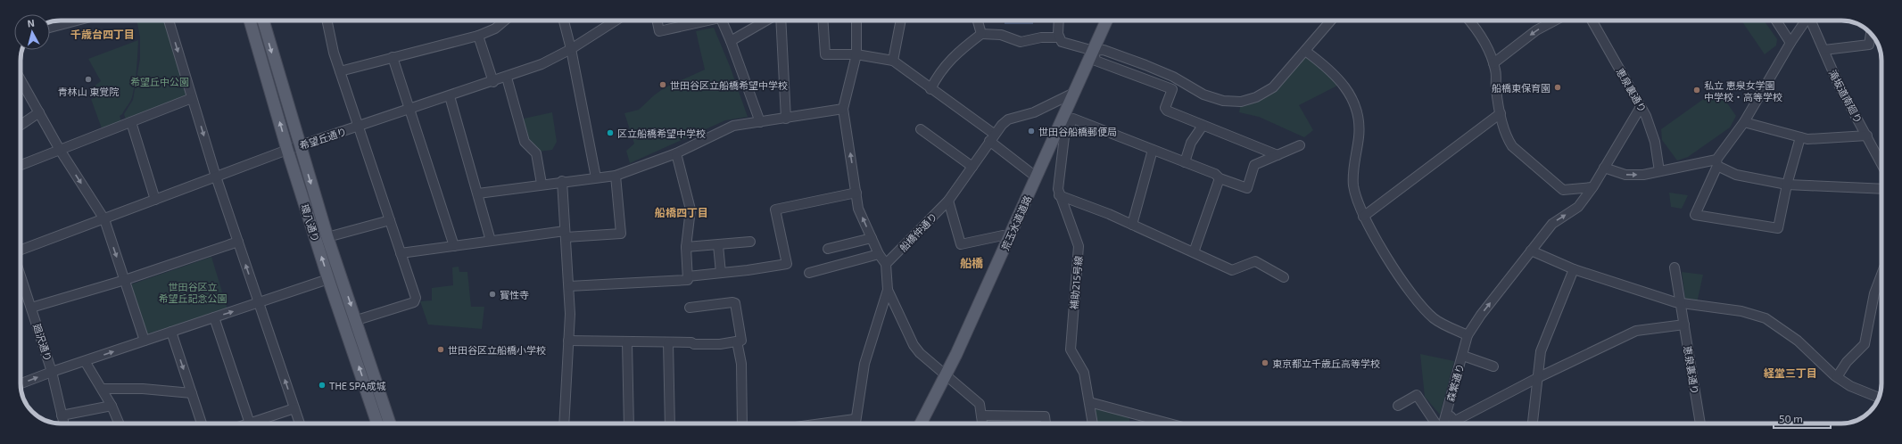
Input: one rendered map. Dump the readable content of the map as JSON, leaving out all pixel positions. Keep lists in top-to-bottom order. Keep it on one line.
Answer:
{"streets":{"main road":["環八通り","荒玉水道道路"],"street":["恵泉裏通り","滝坂道南廻り","希望丘通り","船橋仲通り","補助215号線","廻沢通り","森繁通り"]},"crossings":[["希望丘通り","環八通り"],["荒玉水道道路","船橋仲通り"],["荒玉水道道路","補助215号線"]],"districts":["千歳台四丁目","船橋四丁目","船橋","経堂三丁目"],"parks":["希望丘中公園","世田谷区立 希望丘記念公園"],"places":["青林山 東覚院","世田谷区立船橋希望中学校","船橋東保育園","私立 恵泉女学園 中学校・高等学校","世田谷船橋郵便局","区立船橋希望中学校","寳性寺","世田谷区立船橋小学校","東京都立千歳丘高等学校","THE SPA成城"],"scale_bar":"50 m","north":"top"}
